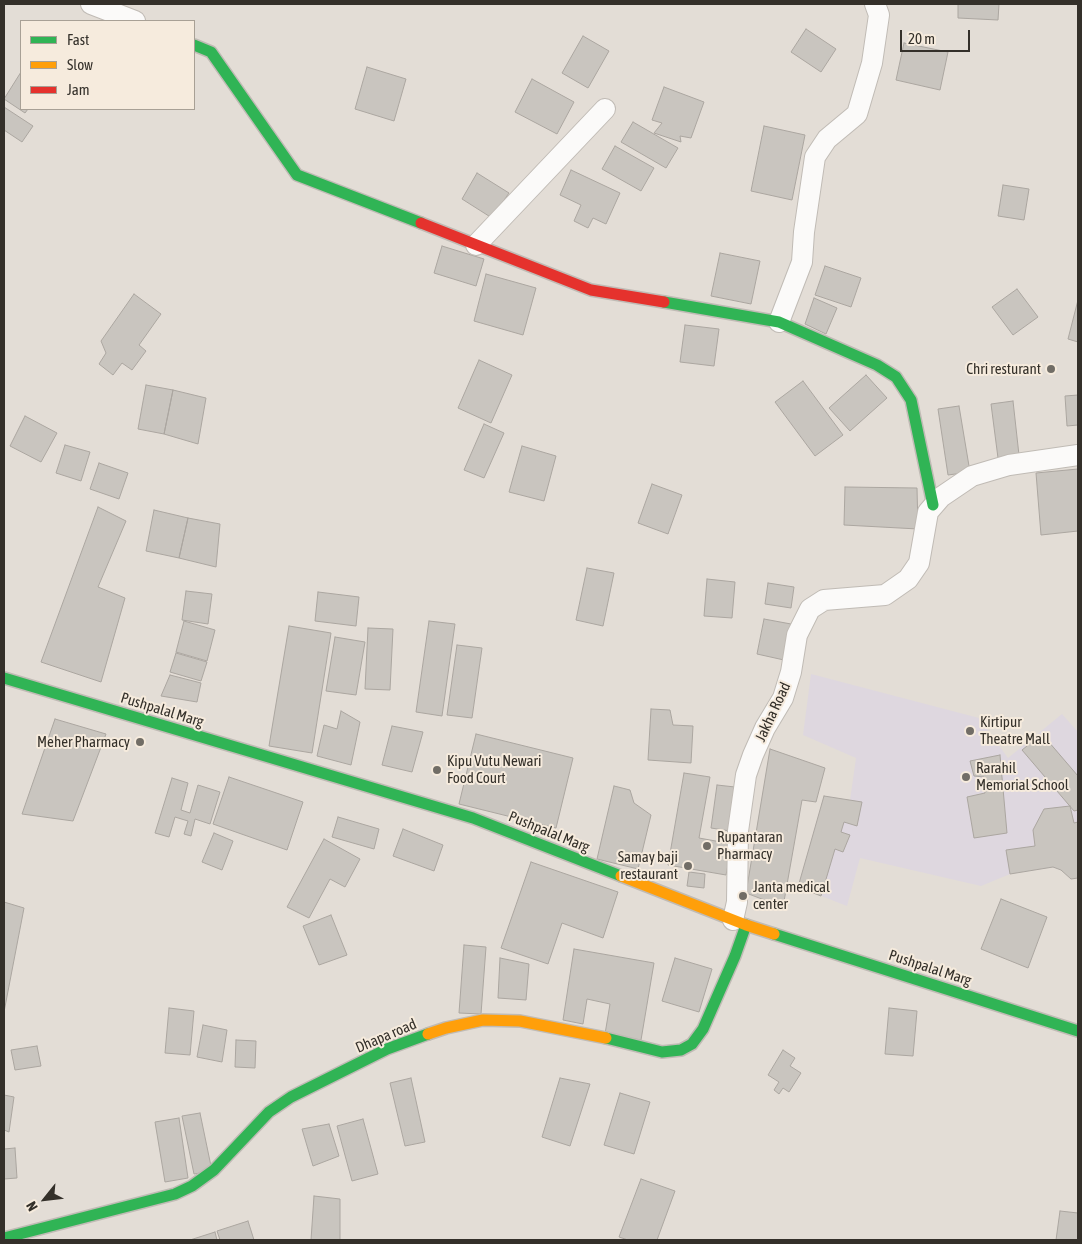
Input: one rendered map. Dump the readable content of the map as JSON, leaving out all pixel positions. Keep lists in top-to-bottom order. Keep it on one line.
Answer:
{"streets":{"street":["Pushpalal Marg","Jakha Road","Dhapa road"]},"crossings":[["Pushpalal Marg","Jakha Road"],["Pushpalal Marg","Dhapa road"],["Jakha Road","Dhapa road"]],"places":["Chri resturant","Kirtipur Theatre Mall","Meher Pharmacy","Kipu Vutu Newari Food Court","Rarahil Memorial School","Rupantaran Pharmacy","Samay baji restaurant","Janta medical center"],"legend":["Fast","Slow","Jam"],"scale_bar":"20 m","north":"bottom left"}
